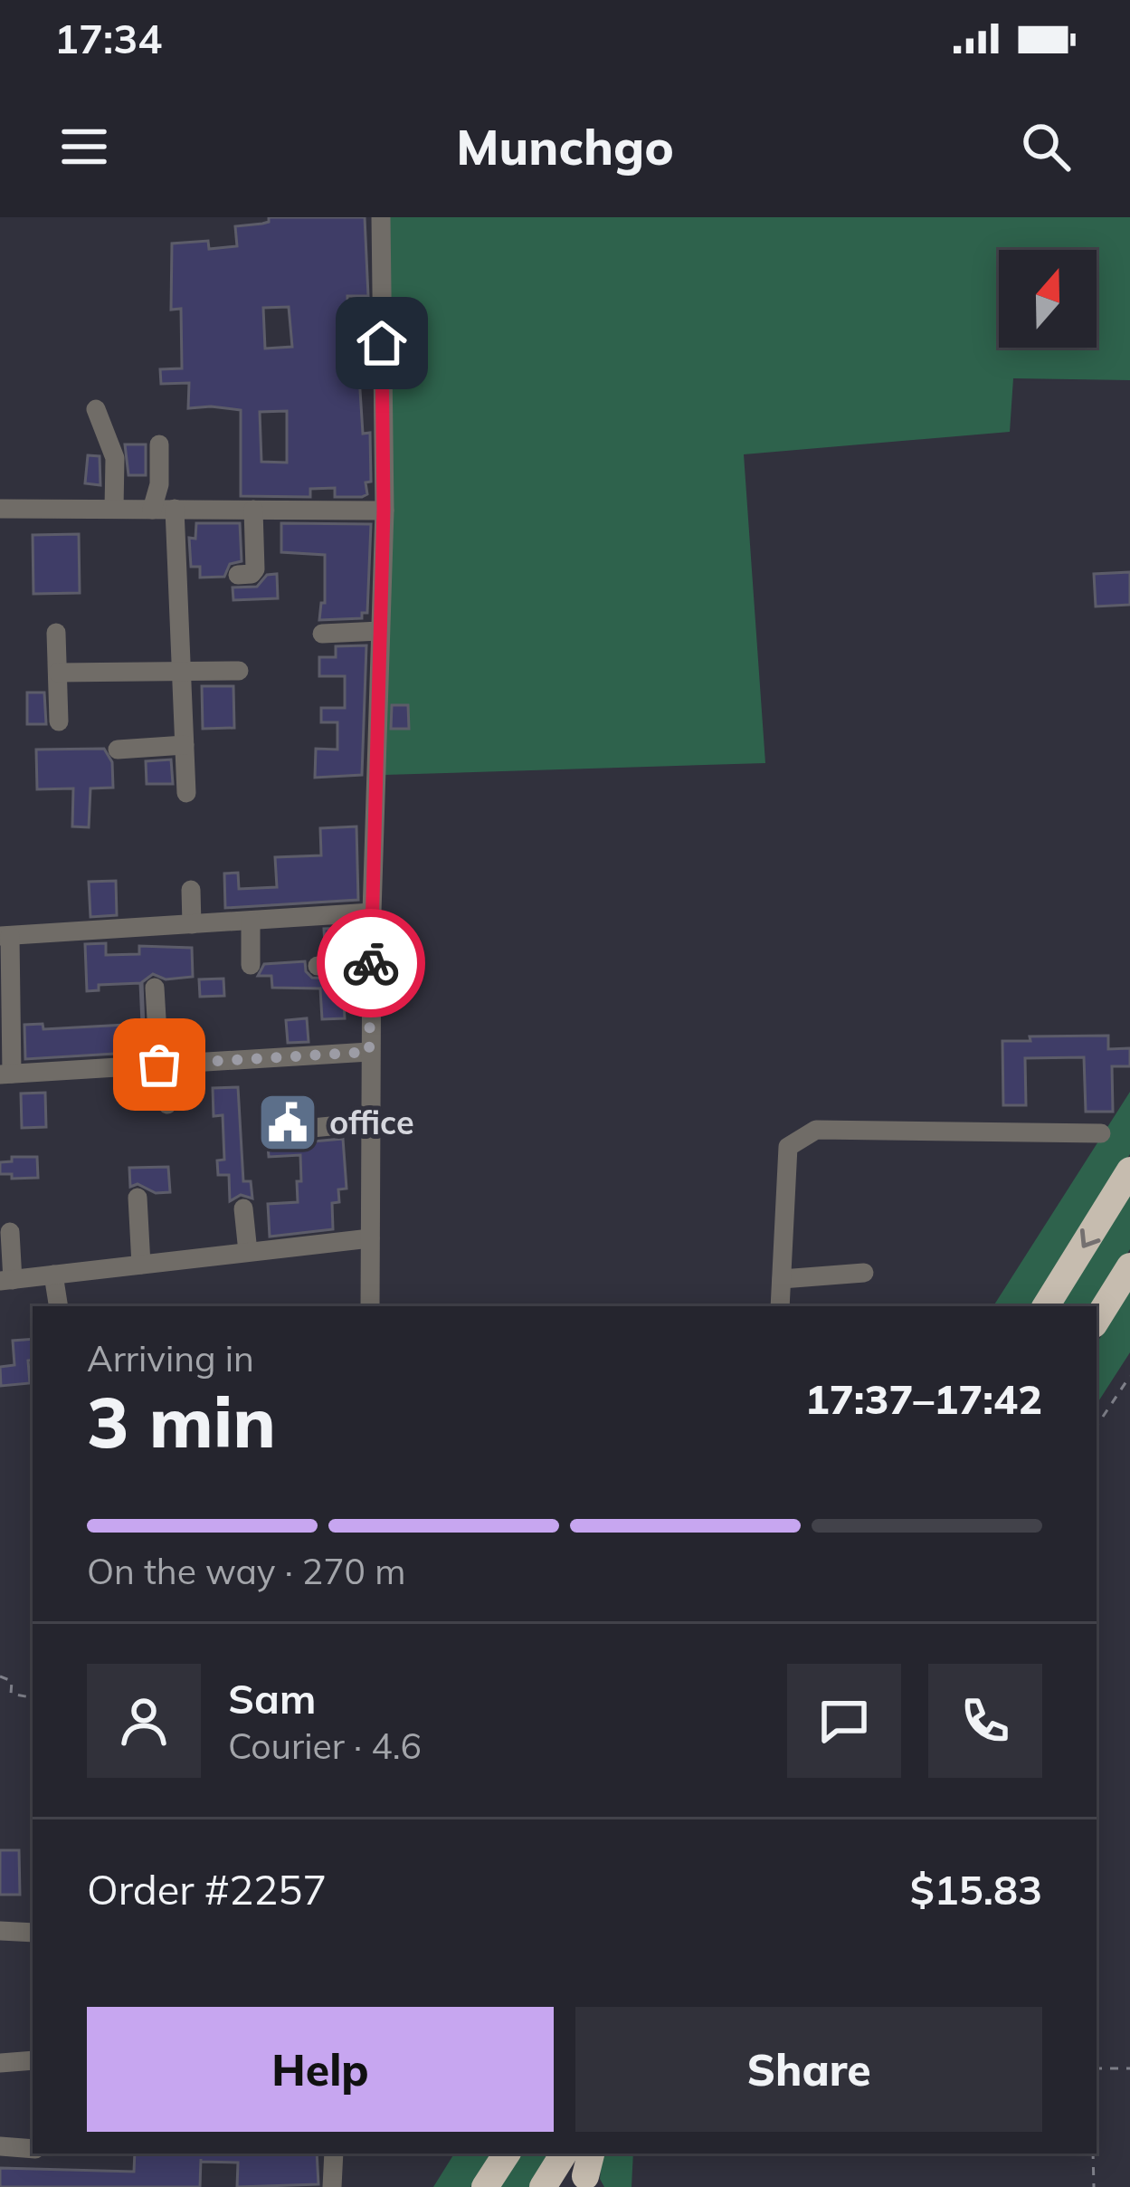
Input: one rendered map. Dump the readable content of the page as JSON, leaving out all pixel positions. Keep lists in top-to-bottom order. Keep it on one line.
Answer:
{"places":{"public building":["office"]},"north":"top","page":{"status":"17:34","header":"Munchgo","heading":["3 min","Arriving in","17:37–17:42"],"panel":["Sam","Courier · 4.6","Order #2257","$15.83"],"bar":"On the way · 270 m","buttons":["Help","Share"]}}
